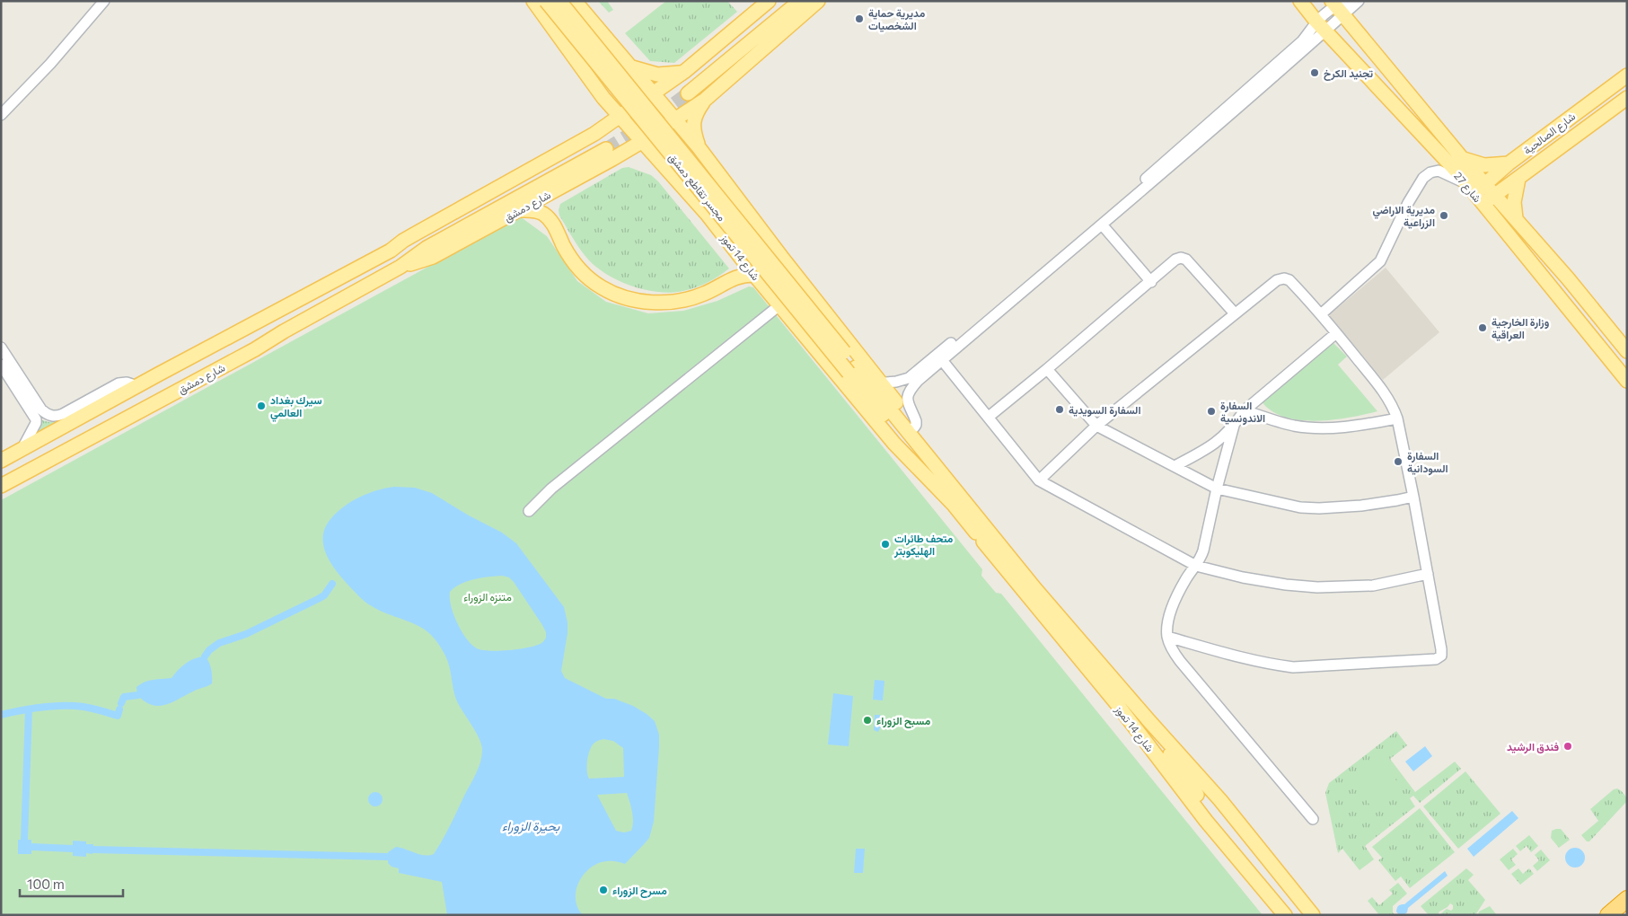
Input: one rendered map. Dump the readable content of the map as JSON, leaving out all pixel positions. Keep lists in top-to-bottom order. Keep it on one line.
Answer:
{"streets":{"main road":["شارع الصالحية","مجسر تقاطع دمشق","شارع 27","شارع دمشق","شارع 14 تموز"]},"crossings":[["شارع الصالحية","شارع 27"],["مجسر تقاطع دمشق","شارع 14 تموز"],["شارع دمشق","شارع 14 تموز"]],"water":["بحيرة الزوراء"],"parks":["متنزه الزوراء"],"places":["مديرية حماية الشخصيات","تجنيد الكرخ","مديرية الاراضي الزراعية","وزارة الخارجية العراقية","سيرك بغداد العالمي","السفارة السويدية","السفارة الاندونسية","السفارة السودانية","متحف طائرات الهليكوبتر","مسبح الزوراء","فندق الرشيد","مسرح الزوراء"],"scale_bar":"100 m"}
